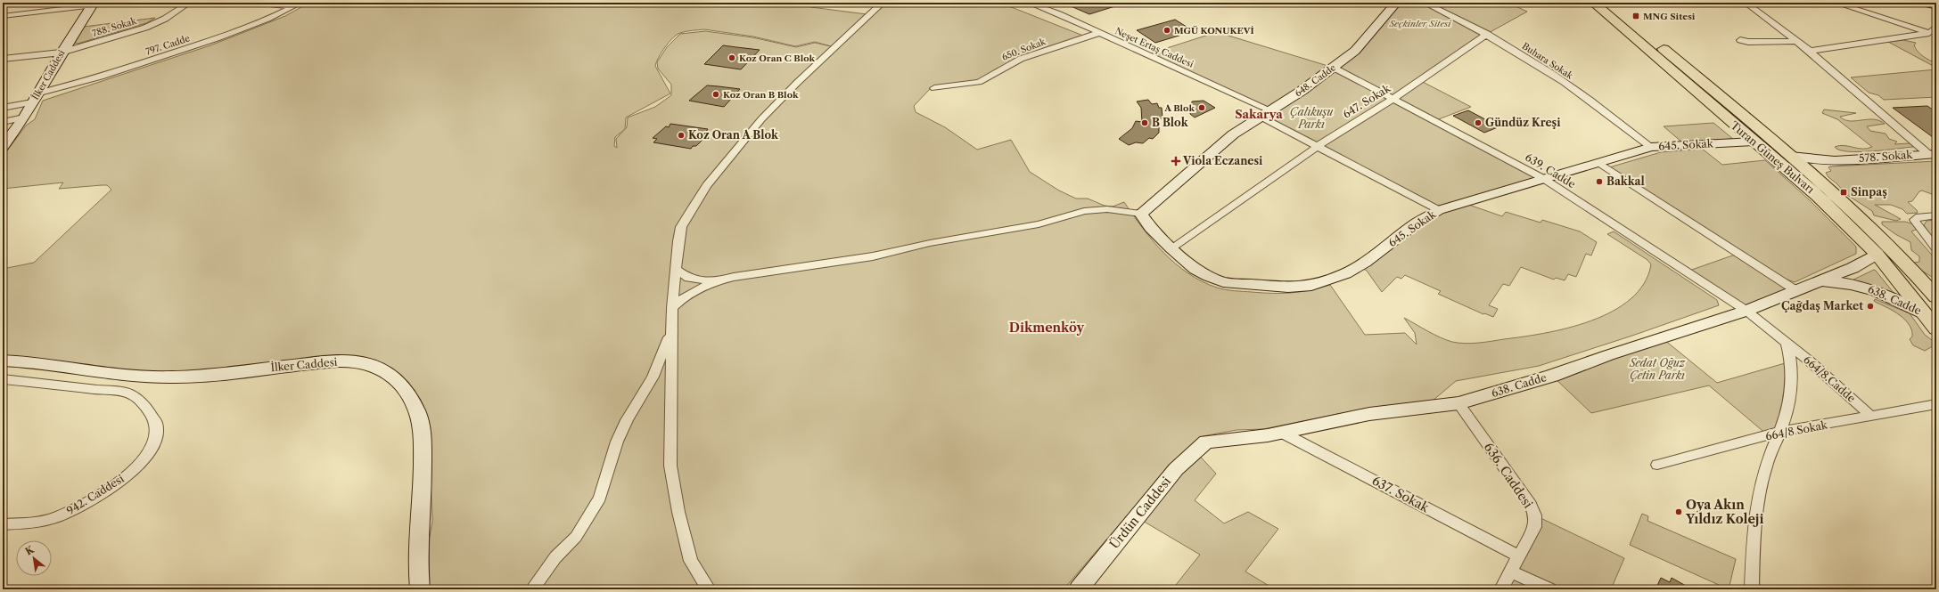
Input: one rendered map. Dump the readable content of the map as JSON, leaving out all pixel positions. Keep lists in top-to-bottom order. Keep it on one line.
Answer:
{"streets":{"main road":["Turan Güneş Bulvarı"],"street":["788. Sokak","797. Cadde","Neşet Ertaş Caddesi","650. Sokak","Buhara Sokak","İlker Caddesi","648. Cadde","647. Sokak","645. Sokak","578. Sokak","639. Cadde","638. Cadde","664/8.Cadde","664/8 Sokak","636. Caddesi","637. Sokak","942. Caddesi","Ürdün Caddesi"]},"crossings":[["788. Sokak","İlker Caddesi"],["797. Cadde","İlker Caddesi"],["Neşet Ertaş Caddesi","650. Sokak"],["Neşet Ertaş Caddesi","648. Cadde"],["Neşet Ertaş Caddesi","647. Sokak"],["Neşet Ertaş Caddesi","645. Sokak"],["Buhara Sokak","647. Sokak"],["Buhara Sokak","645. Sokak"],["648. Cadde","645. Sokak"],["648. Cadde","639. Cadde"],["647. Sokak","645. Sokak"],["647. Sokak","639. Cadde"],["645. Sokak","Turan Güneş Bulvarı"],["645. Sokak","639. Cadde"],["Turan Güneş Bulvarı","638. Cadde"],["639. Cadde","638. Cadde"],["639. Cadde","664/8.Cadde"],["638. Cadde","636. Caddesi"],["638. Cadde","637. Sokak"],["638. Cadde","Ürdün Caddesi"],["664/8.Cadde","664/8 Sokak"],["636. Caddesi","637. Sokak"]],"districts":["Sakarya","Dikmenköy"],"parks":["Seçkinler Sitesi","Çalıkuşu Parkı","Sedat Oğuz Çetin Parkı"],"places":{"transit":["MNG Sitesi","Sinpaş"],"other":["MGÜ KONUKEVİ","Koz Oran C Blok","Koz Oran B Blok","A Blok","B Blok","Gündüz Kreşi","Koz Oran A Blok","Bakkal","Çağdaş Market","Oya Akın Yıldız Koleji"],"health":["Viola Eczanesi"]},"north":"top left"}
